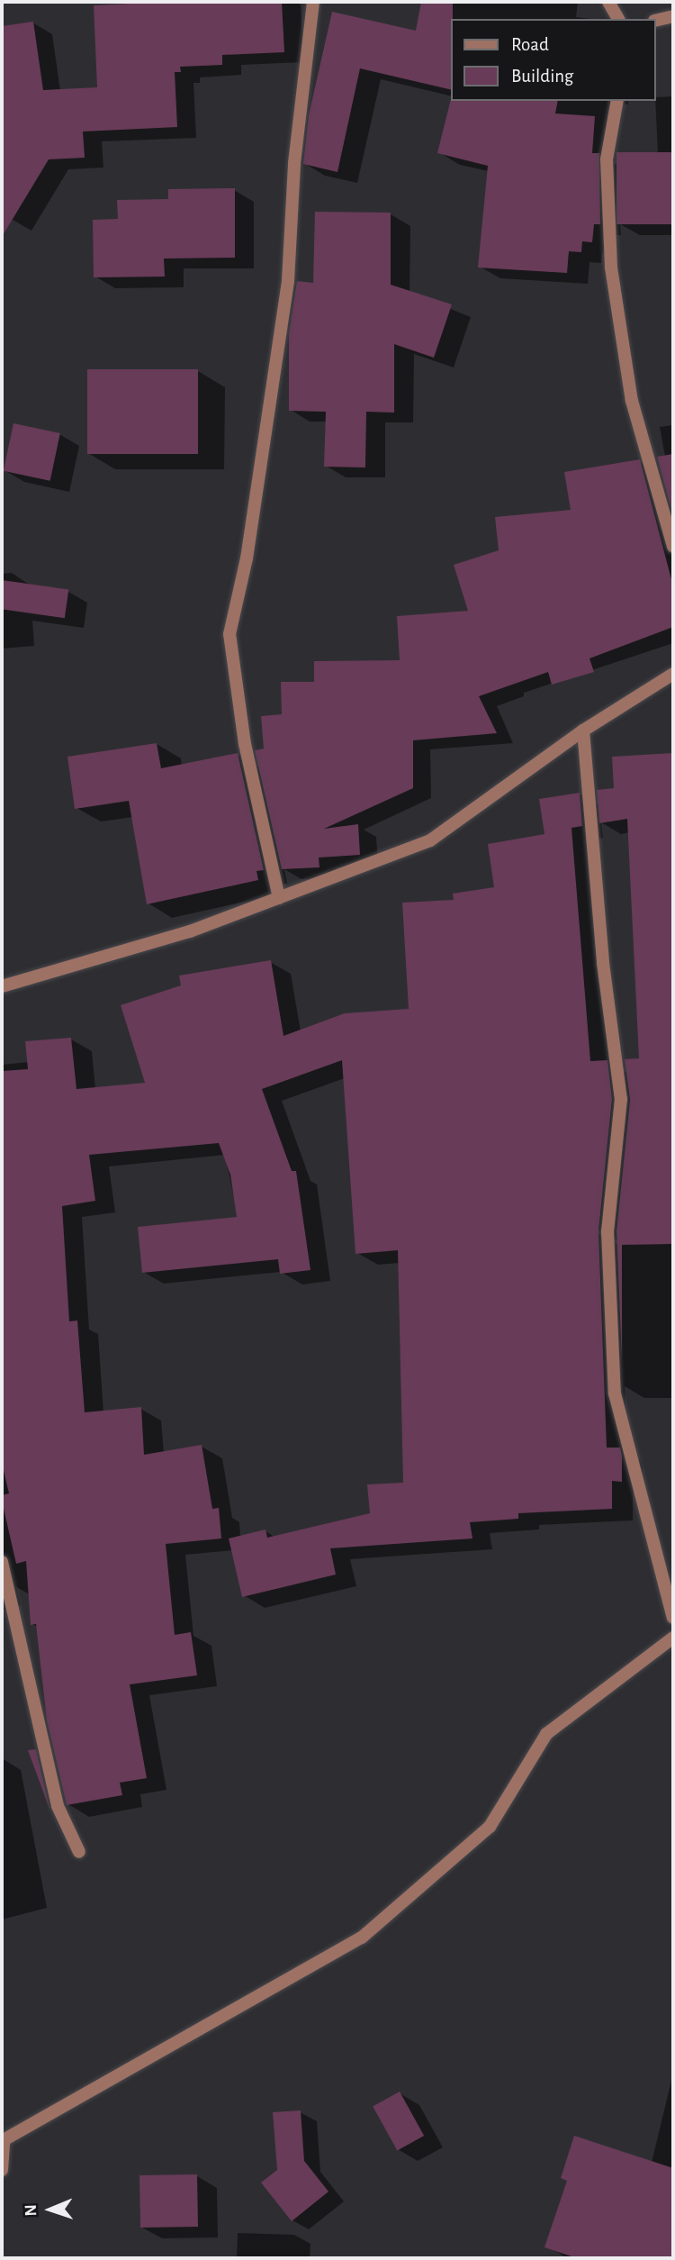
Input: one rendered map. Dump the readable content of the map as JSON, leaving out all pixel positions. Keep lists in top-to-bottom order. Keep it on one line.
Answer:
{"legend":["Road","Building"],"north":"left"}
